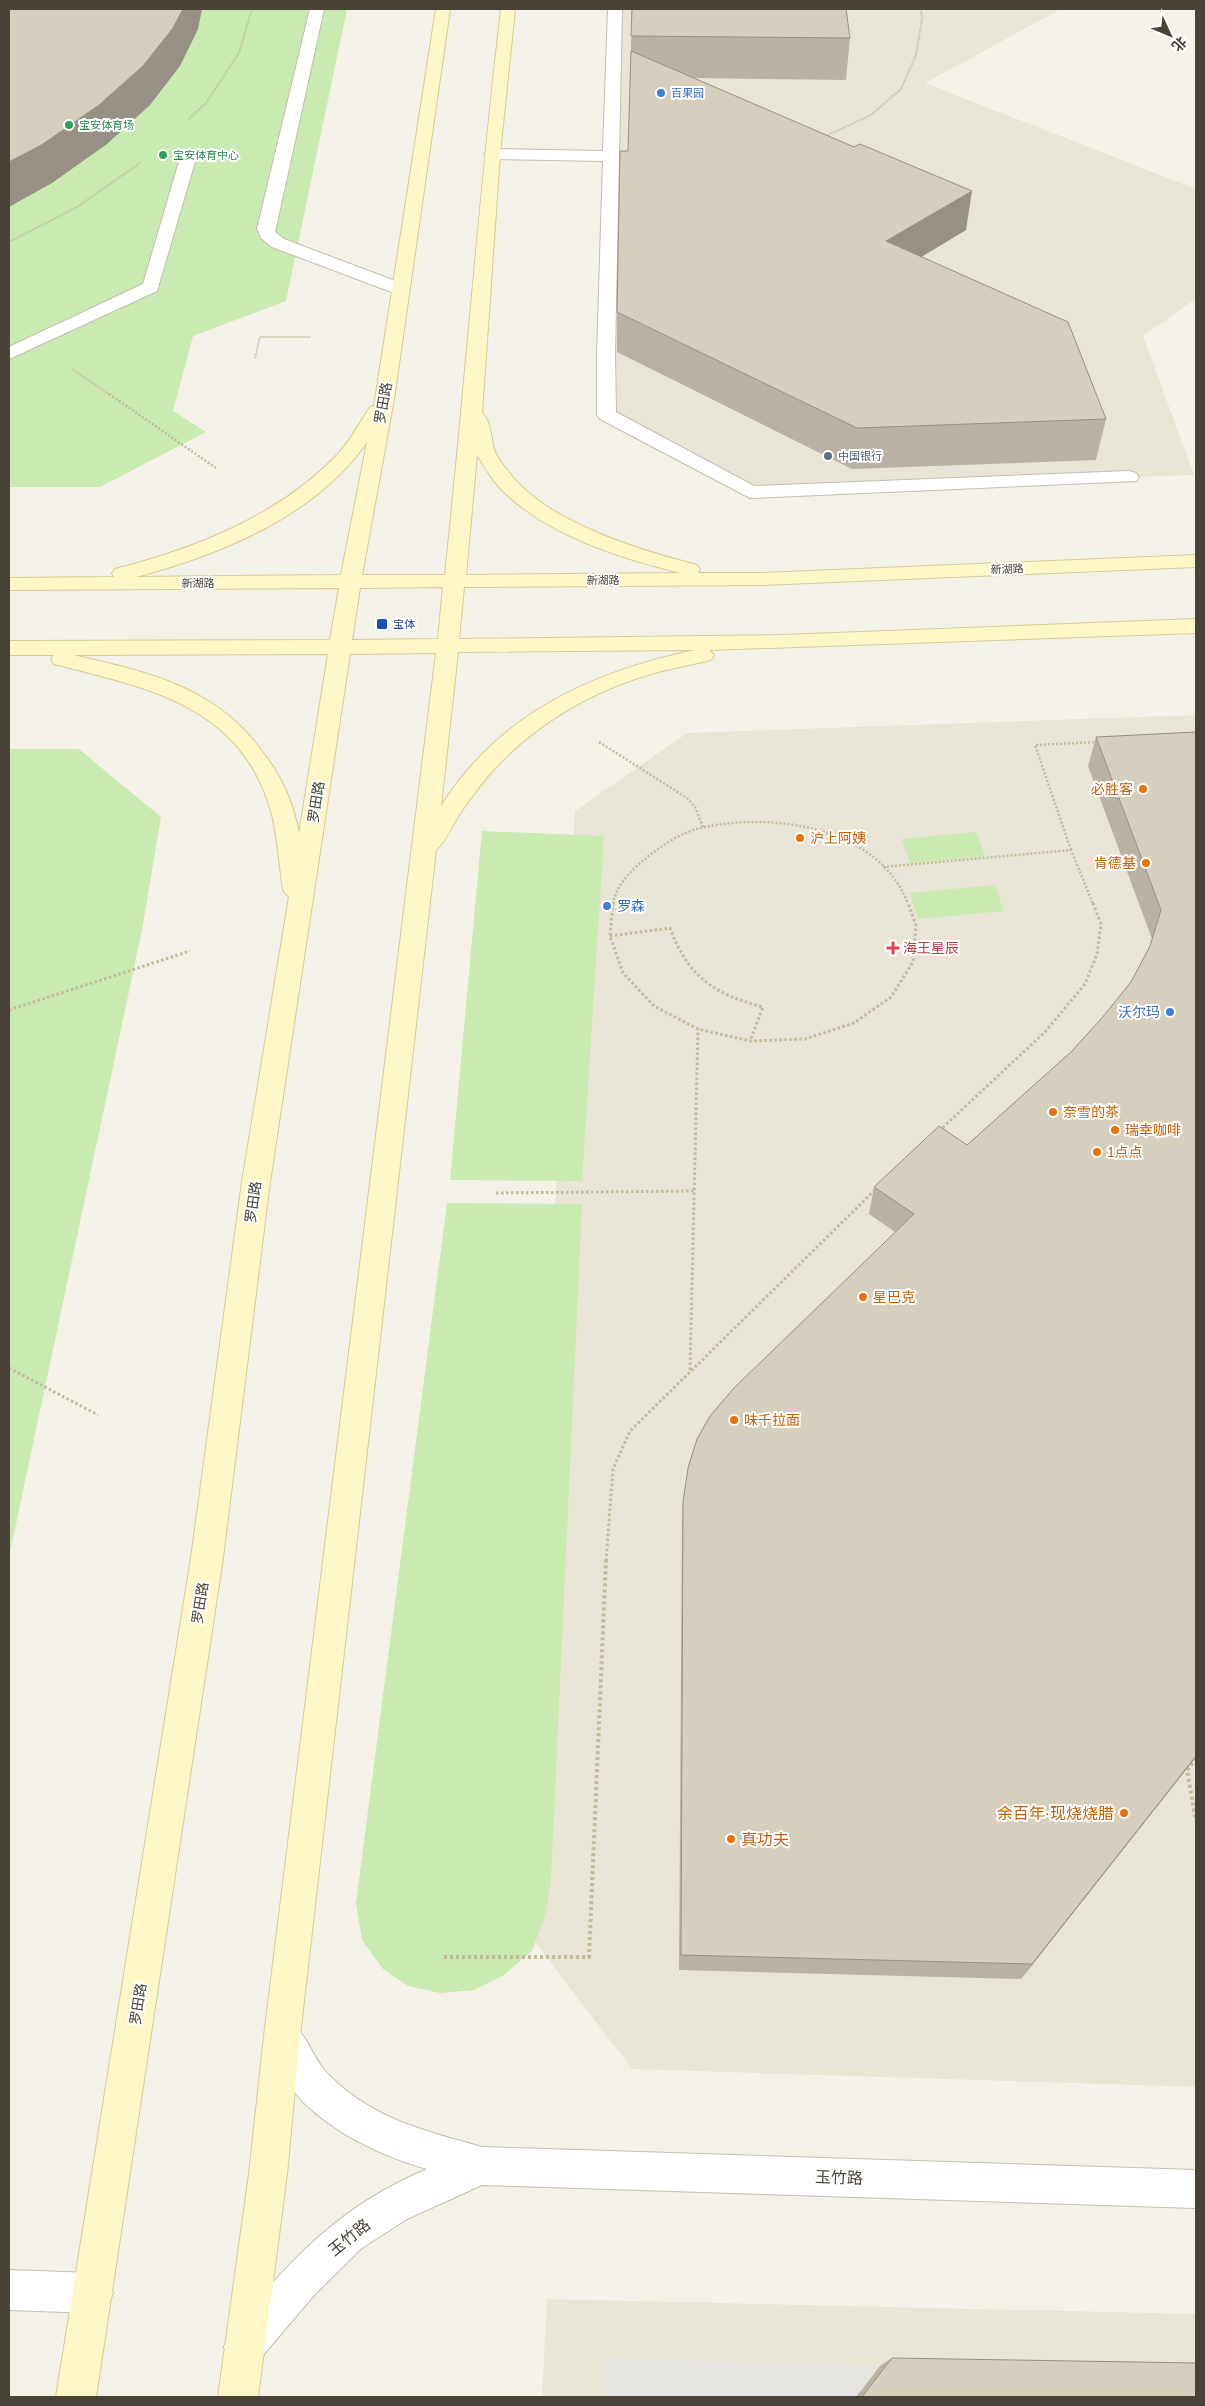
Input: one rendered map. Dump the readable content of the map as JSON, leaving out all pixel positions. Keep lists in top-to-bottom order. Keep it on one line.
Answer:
{"streets":{"main road":["罗田路","新湖路"],"street":["玉竹路"]},"crossings":[["罗田路","新湖路"]],"places":{"other":["百果园","宝安体育场","宝安体育中心","中国银行","必胜客","沪上阿姨","肯德基","罗森","沃尔玛","奈雪的茶","瑞幸咖啡","1点点","星巴克","味千拉面","余百年·现烧烧腊","真功夫"],"transit":["宝体"],"health":["海王星辰"]},"north":"bottom right"}
